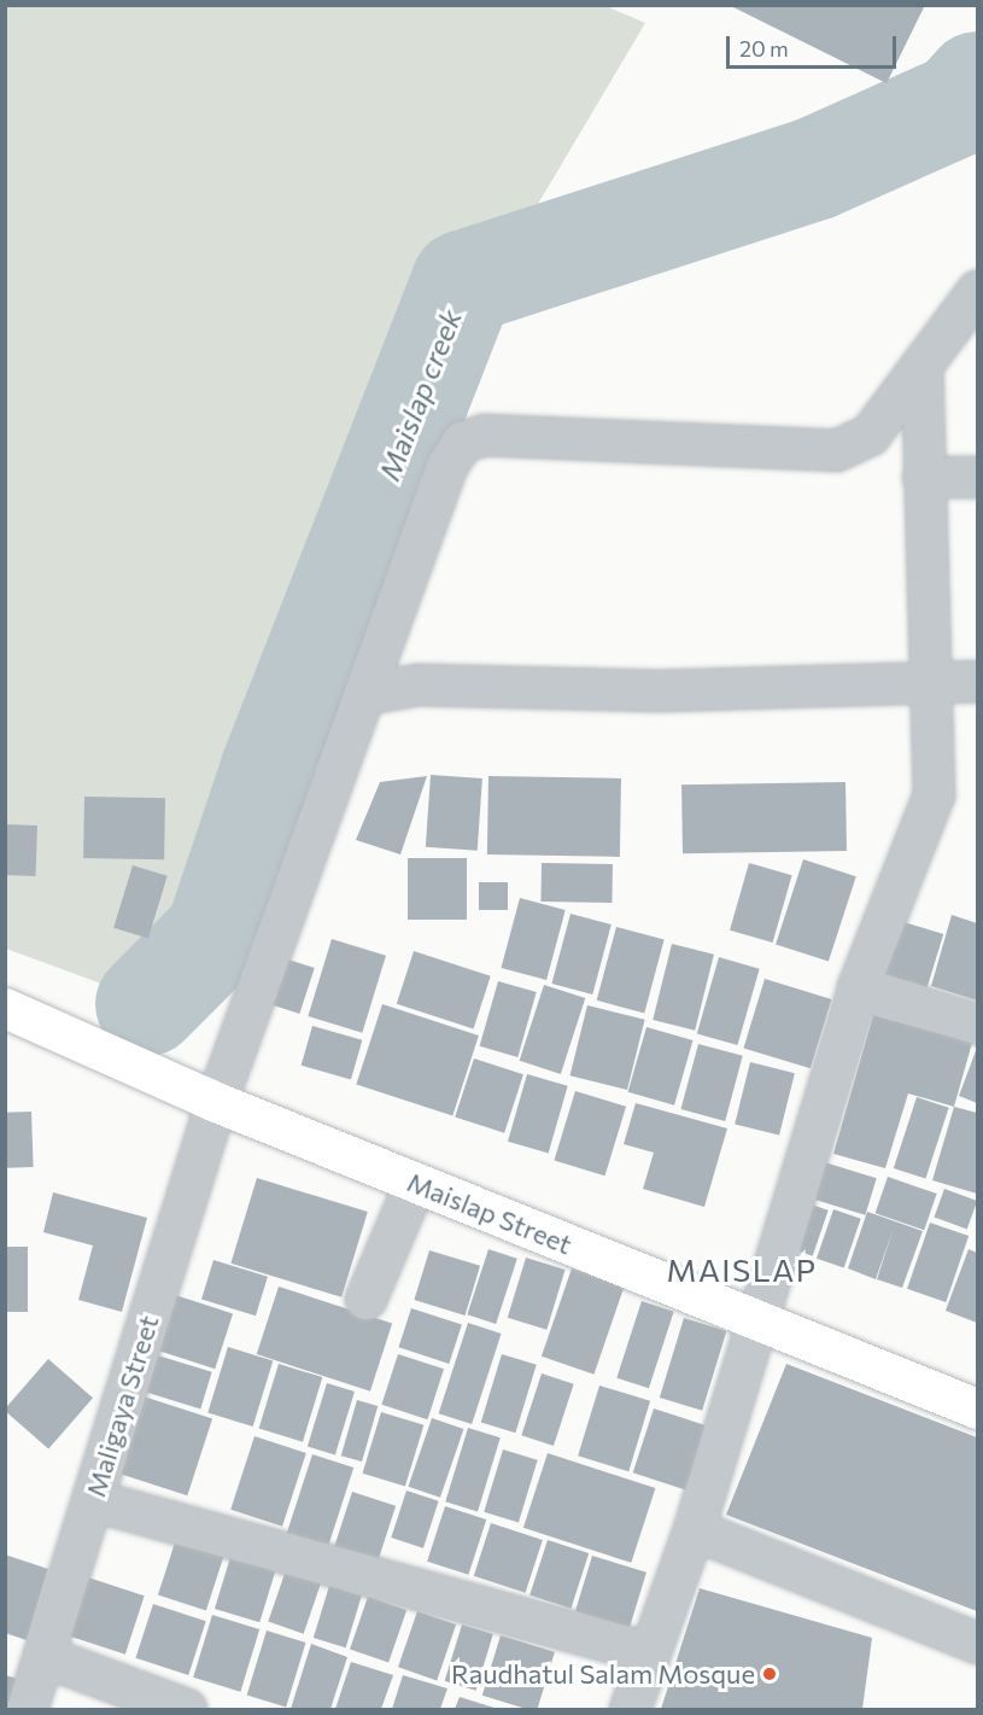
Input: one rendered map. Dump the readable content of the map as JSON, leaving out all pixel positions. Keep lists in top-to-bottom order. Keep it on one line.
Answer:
{"streets":{"main road":["Maislap Street"],"street":["Maligaya Street"]},"crossings":[["Maislap Street","Maligaya Street"]],"districts":["MAISLAP"],"water":["Maislap creek"],"places":["Raudhatul Salam Mosque"],"scale_bar":"20 m"}
